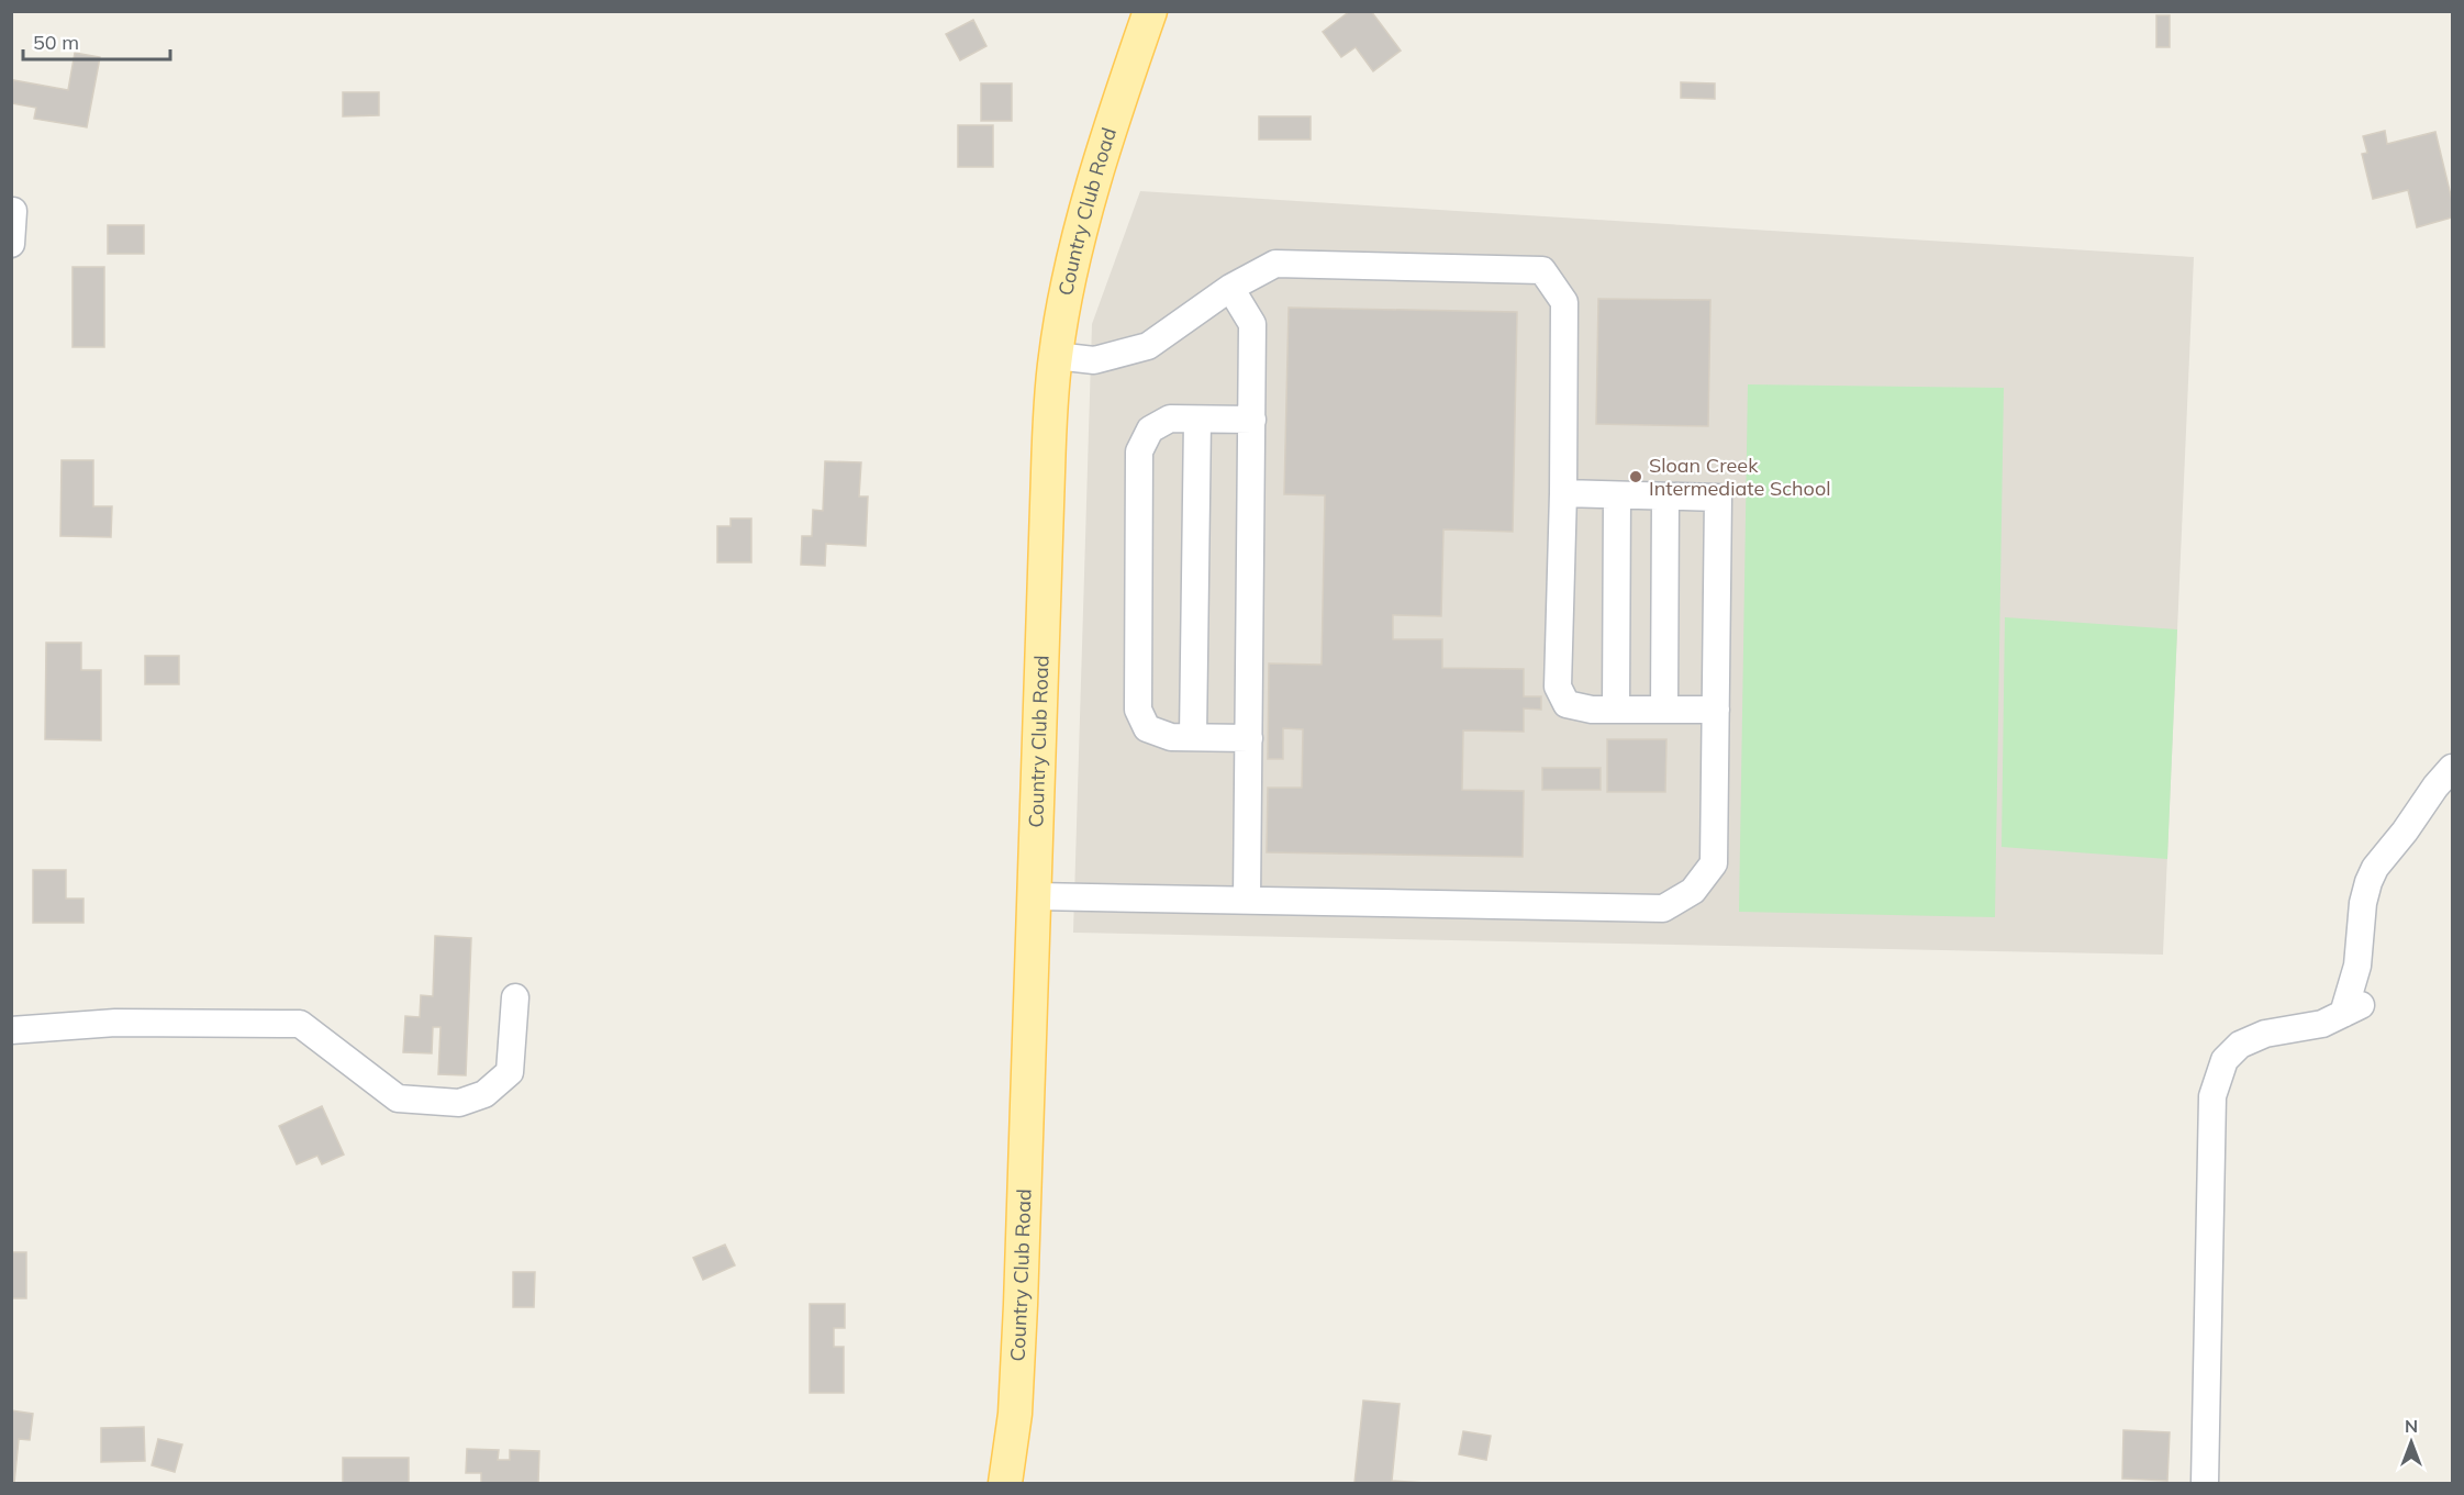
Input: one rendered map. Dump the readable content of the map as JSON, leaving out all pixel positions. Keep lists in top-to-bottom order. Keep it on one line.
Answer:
{"streets":{"main road":["Country Club Road"]},"places":["Sloan Creek Intermediate School"],"scale_bar":"50 m","north":"top"}
